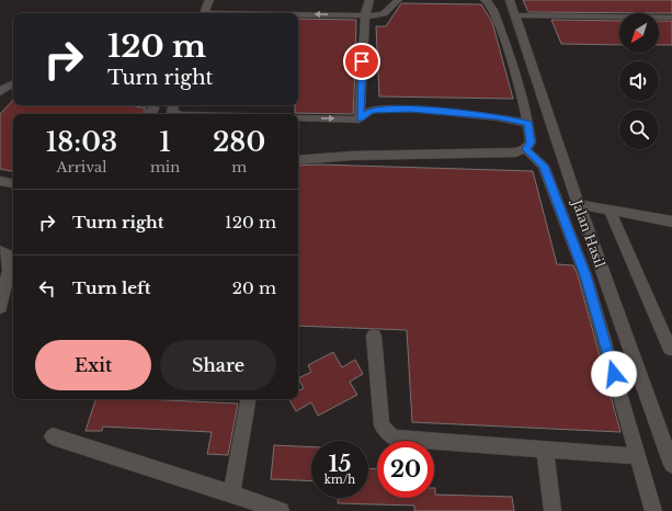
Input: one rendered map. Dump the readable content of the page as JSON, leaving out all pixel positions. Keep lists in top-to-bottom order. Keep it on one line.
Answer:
{"streets":{"street":["Jalan Hasil"]},"north":"bottom left","page":{"turn":["120 m","Turn right"],"eta":["18:03","Arrival","1","min","280","m"],"list":[{"name":"Turn right","value":"120 m"},{"name":"Turn left","value":"20 m"}],"buttons":["Exit","Share"],"speed":"15 km/h","limit":"20"}}
